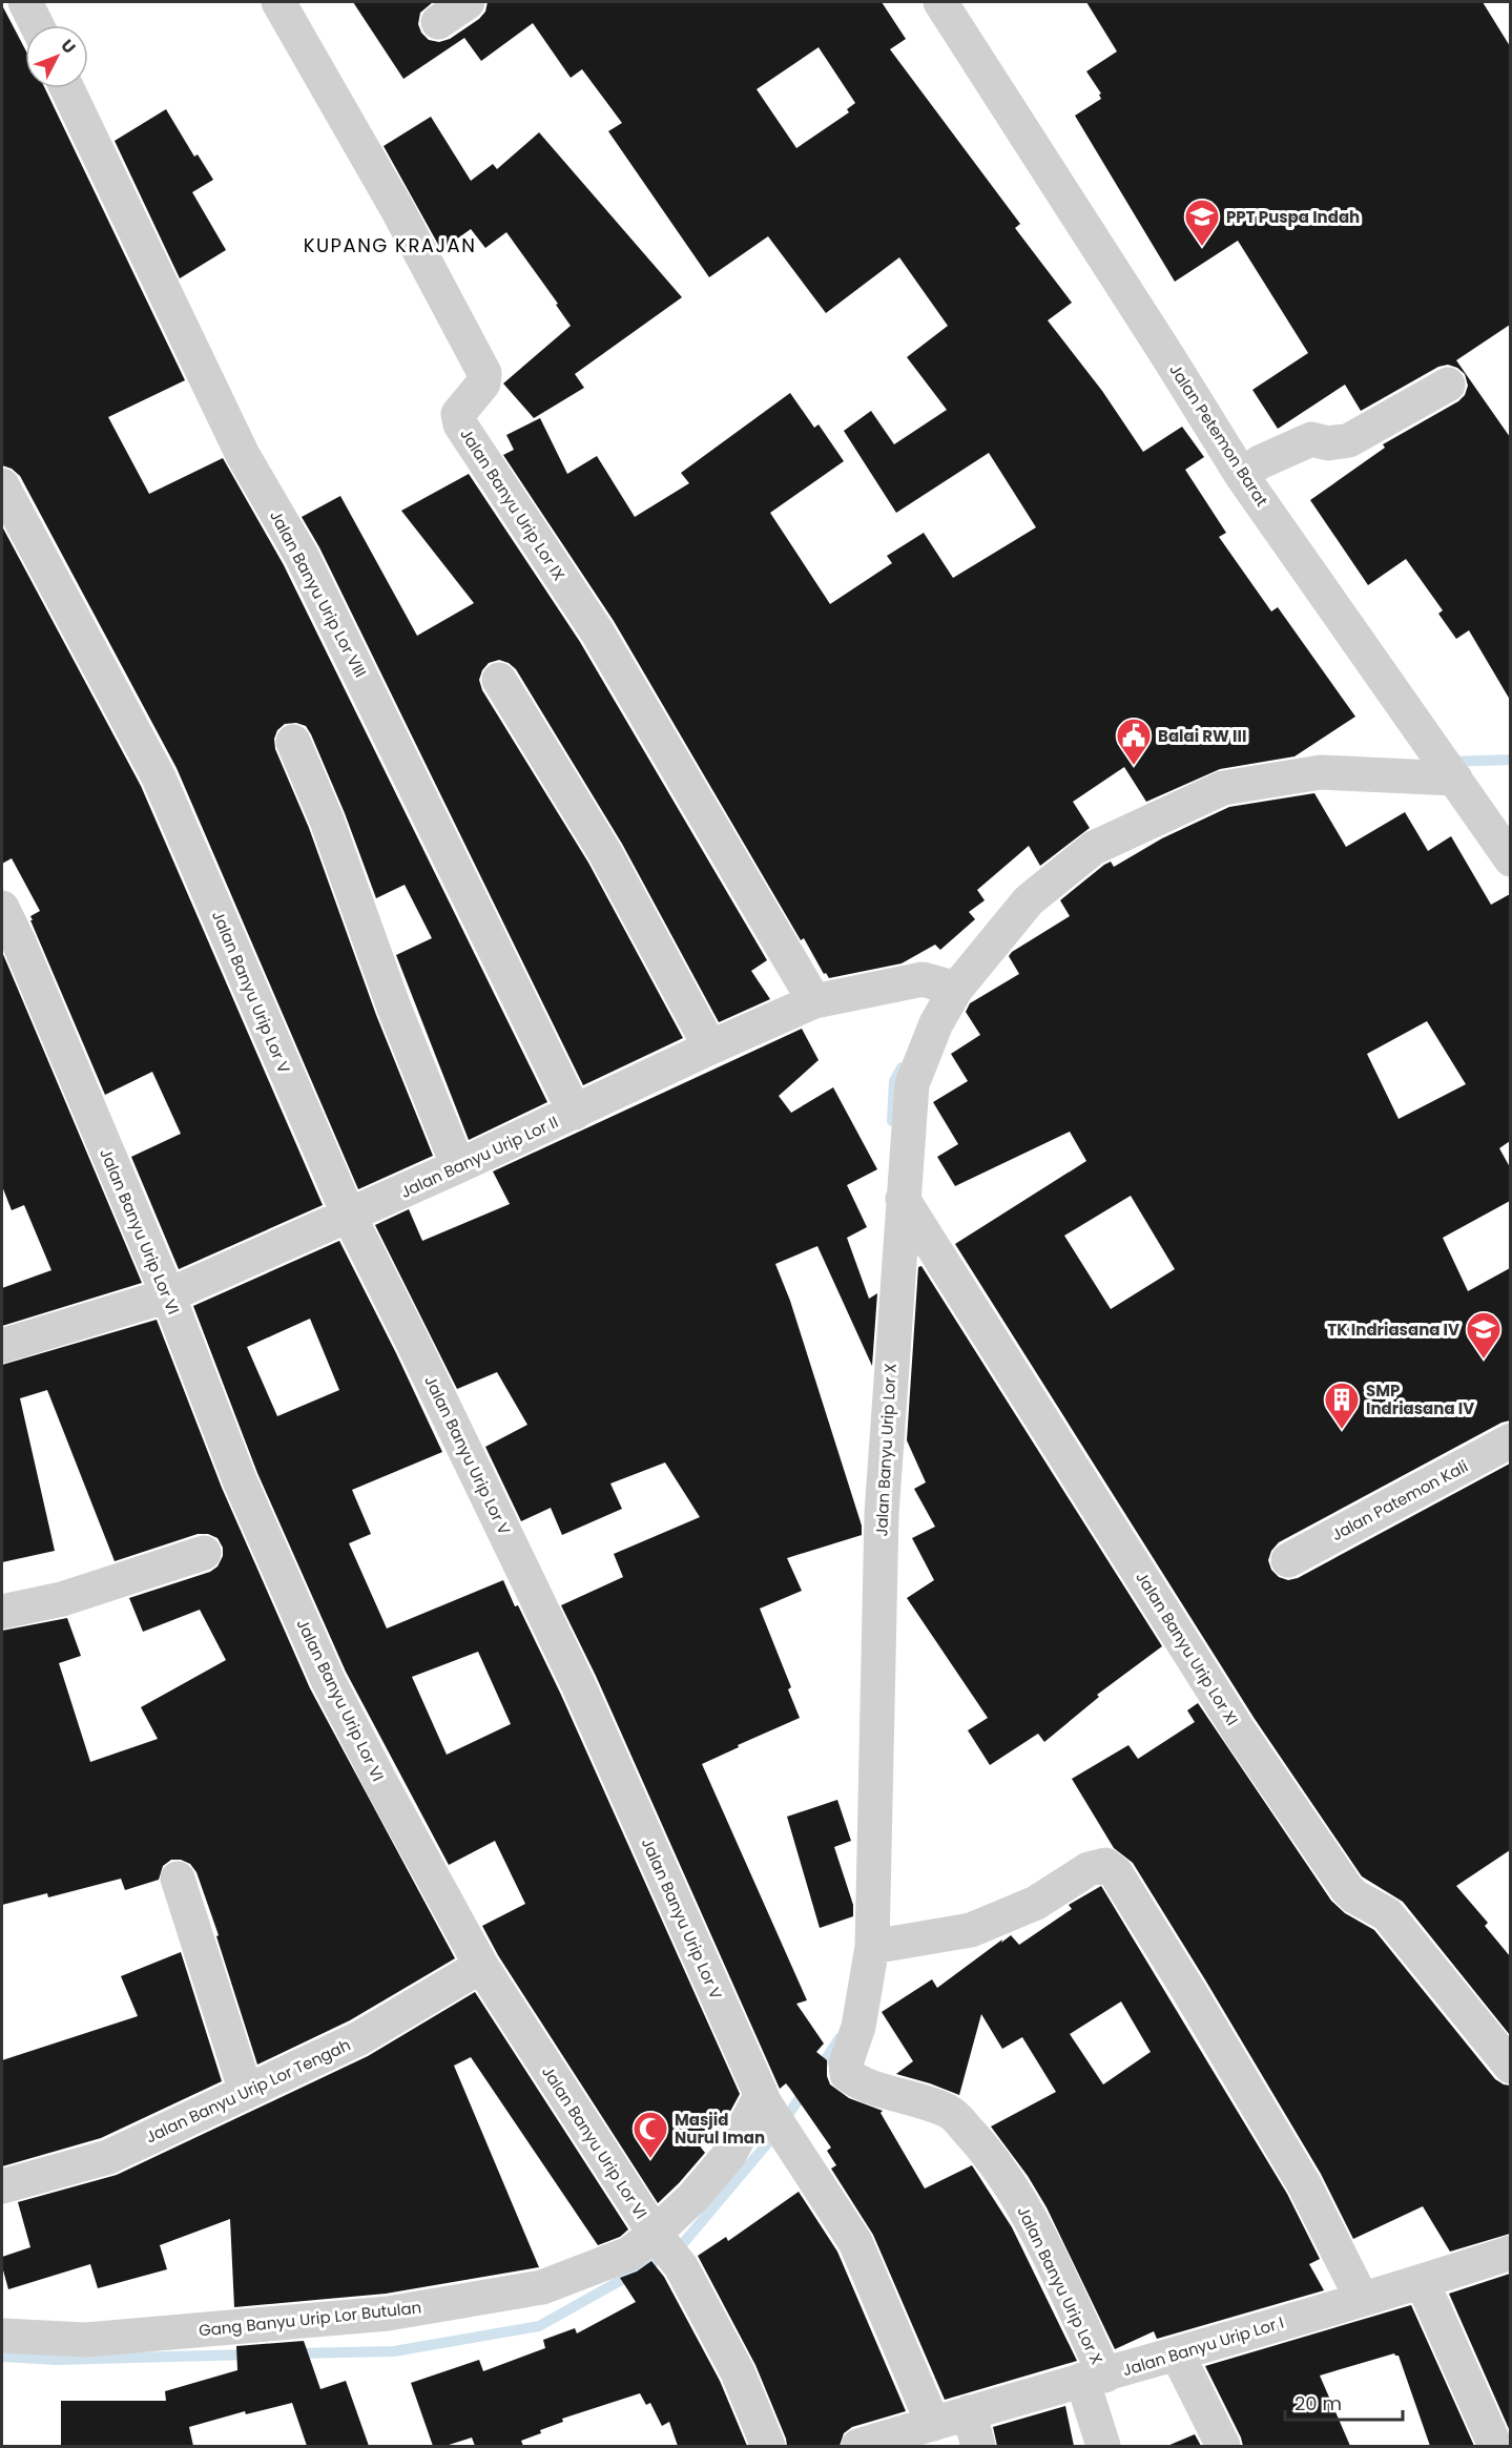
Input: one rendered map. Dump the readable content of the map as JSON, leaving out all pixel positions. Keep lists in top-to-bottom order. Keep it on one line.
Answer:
{"streets":{"street":["Jalan Petemon Barat","Jalan Banyu Urip Lor IX","Jalan Banyu Urip Lor VIII","Jalan Banyu Urip Lor V","Jalan Banyu Urip Lor II","Jalan Banyu Urip Lor VI","Jalan Banyu Urip Lor X","Jalan Patemon Kali","Jalan Banyu Urip Lor XI","Jalan Banyu Urip Lor Tengah","Gang Banyu Urip Lor Butulan","Jalan Banyu Urip Lor I"]},"crossings":[["Jalan Petemon Barat","Jalan Banyu Urip Lor X"],["Jalan Banyu Urip Lor IX","Jalan Banyu Urip Lor II"],["Jalan Banyu Urip Lor VIII","Jalan Banyu Urip Lor II"],["Jalan Banyu Urip Lor V","Jalan Banyu Urip Lor II"],["Jalan Banyu Urip Lor V","Gang Banyu Urip Lor Butulan"],["Jalan Banyu Urip Lor V","Jalan Banyu Urip Lor I"],["Jalan Banyu Urip Lor II","Jalan Banyu Urip Lor VI"],["Jalan Banyu Urip Lor II","Jalan Banyu Urip Lor X"],["Jalan Banyu Urip Lor VI","Jalan Banyu Urip Lor Tengah"],["Jalan Banyu Urip Lor VI","Gang Banyu Urip Lor Butulan"],["Jalan Banyu Urip Lor X","Jalan Banyu Urip Lor XI"],["Jalan Banyu Urip Lor X","Jalan Banyu Urip Lor I"]],"districts":["KUPANG KRAJAN"],"places":{"school or university":["PPT Puspa Indah","TK Indriasana IV"],"public building":["Balai RW III"],"building":["SMP Indriasana IV"],"mosque":["Masjid Nurul Iman"]},"scale_bar":"20 m","north":"top right"}
